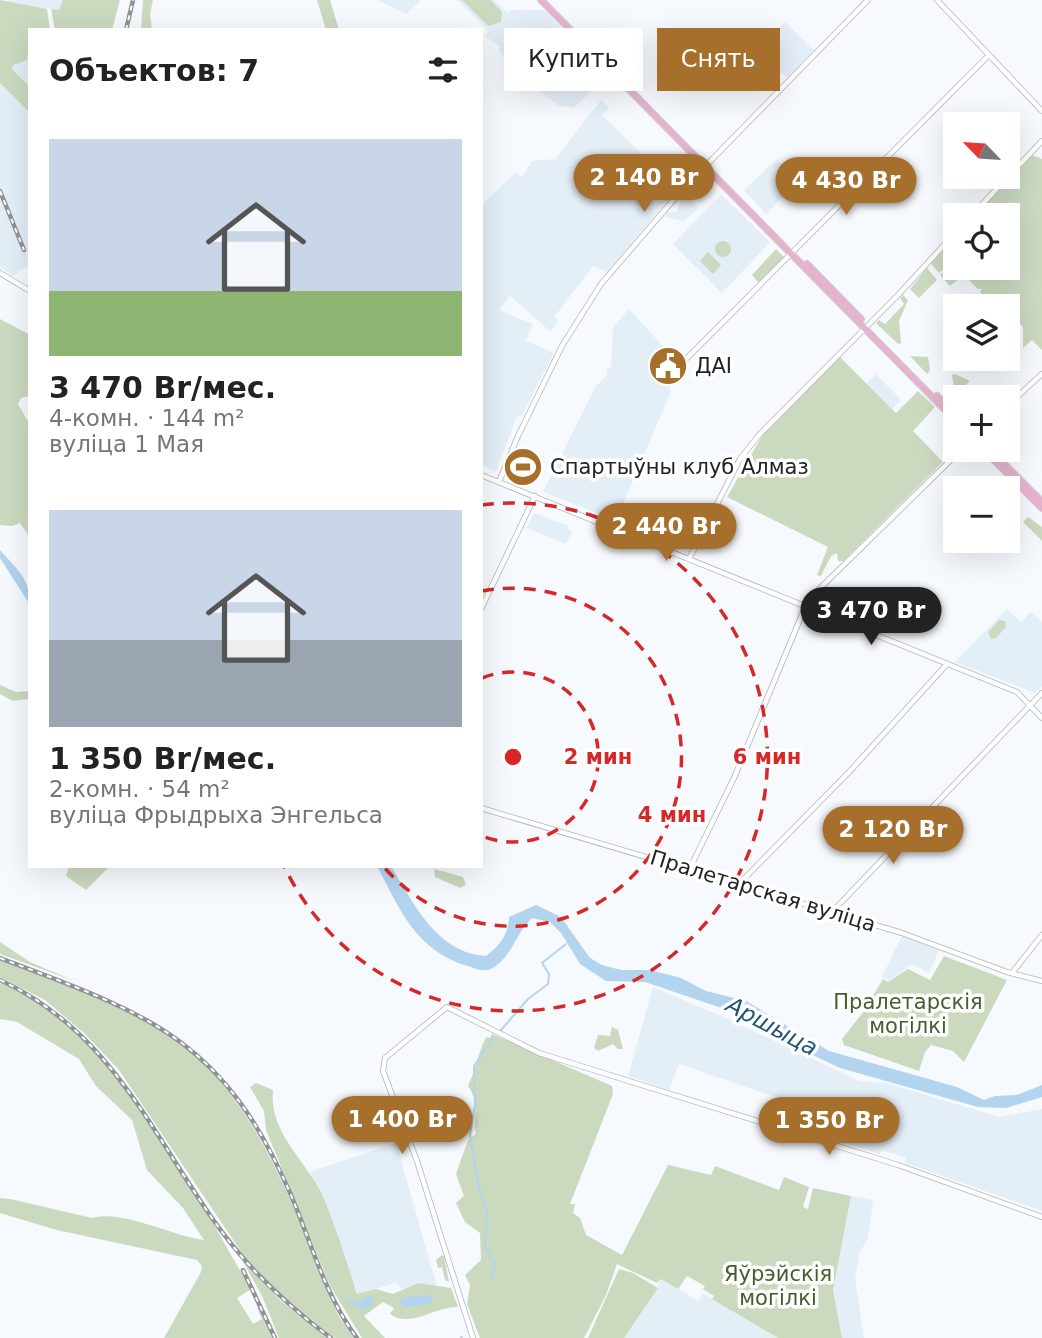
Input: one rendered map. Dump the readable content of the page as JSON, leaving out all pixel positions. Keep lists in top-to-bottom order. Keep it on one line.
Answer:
{"streets":{"street":["Пралетарская вуліца"]},"water":["Аршыца"],"parks":["Пралетарскія могілкі","Яўрэйскія могілкі"],"places":{"public building":["ДАІ"],"sports":["Спартыўны клуб Алмаз"]},"north":"top left","page":{"chip":["Купить","Снять"],"heading":"Объектов: 7","map_buttons":["+","−"],"list":[{"name":"3 470 Br/мес.","note":"4-комн. · 144 m² · вуліца 1 Мая"},{"name":"1 350 Br/мес.","note":"2-комн. · 54 m² · вуліца Фрыдрыха Энгельса"}],"price":["2 140 Br","4 430 Br","2 440 Br","3 470 Br","2 120 Br","1 400 Br","1 350 Br"]},"rings":["2 мин","6 мин","4 мин"]}
